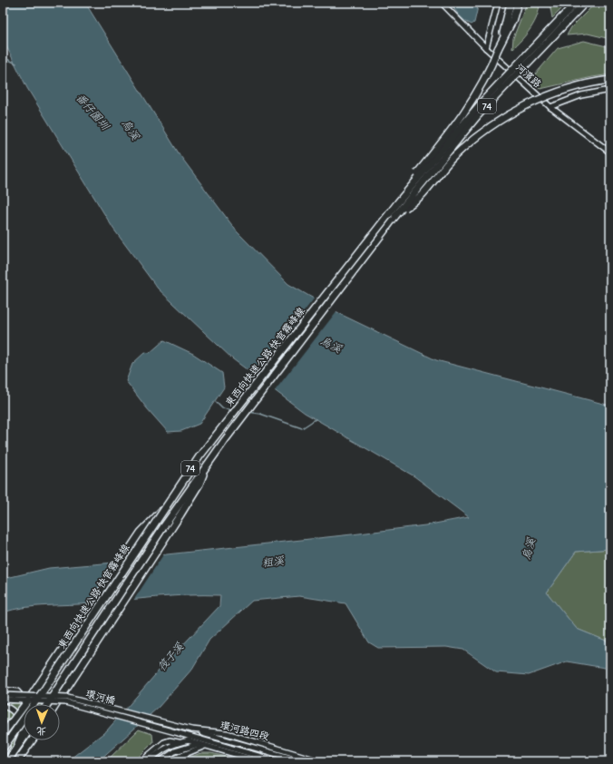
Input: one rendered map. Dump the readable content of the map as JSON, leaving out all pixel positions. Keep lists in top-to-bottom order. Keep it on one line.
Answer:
{"streets":{"highway":["74","東西向快速公路 快官霧峰線"],"street":["河濱路","環河橋","環河路四段"]},"crossings":[["74","東西向快速公路 快官霧峰線"],["74","環河橋"],["環河橋","環河路四段"]],"water":["番仔園圳","烏溪","粗溪","筏子溪"],"north":"bottom"}
